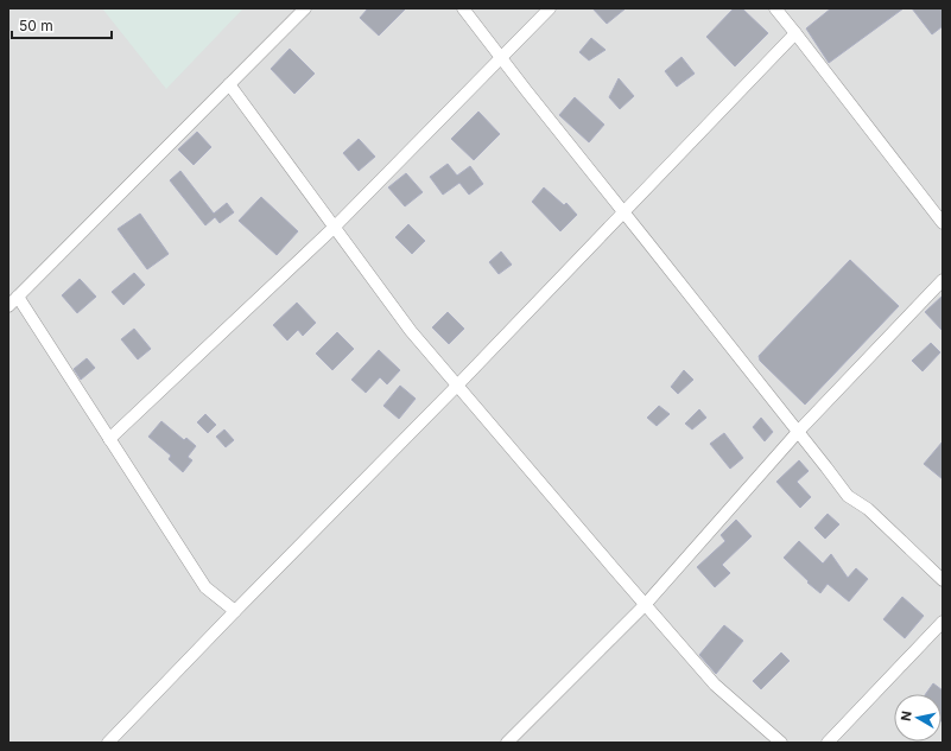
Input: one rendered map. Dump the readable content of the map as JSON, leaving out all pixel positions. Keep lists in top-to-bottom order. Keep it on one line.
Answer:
{"scale_bar":"50 m","north":"left"}
